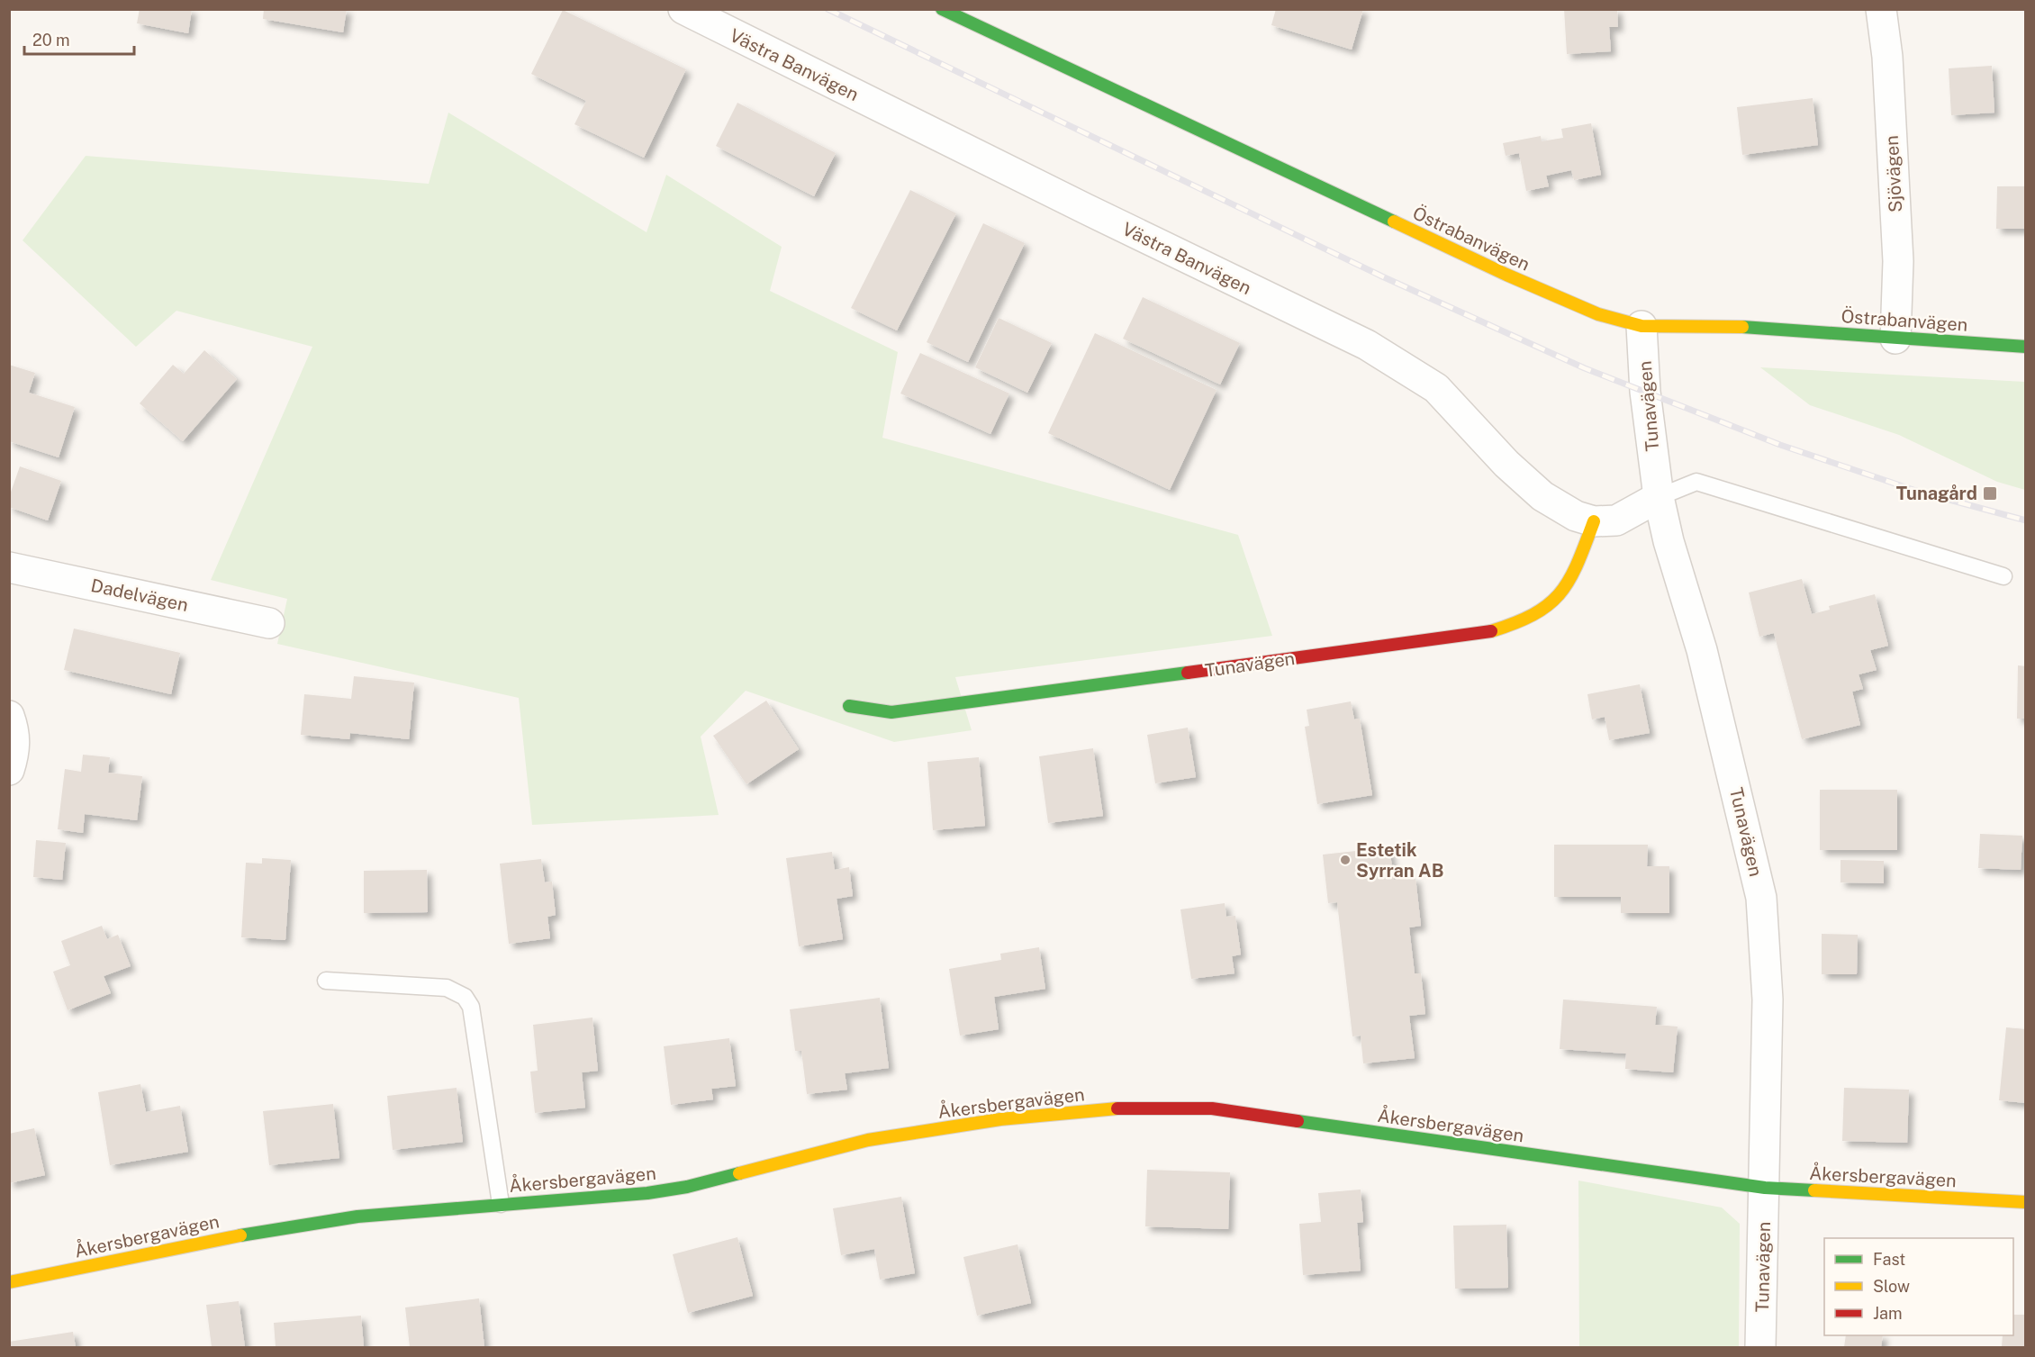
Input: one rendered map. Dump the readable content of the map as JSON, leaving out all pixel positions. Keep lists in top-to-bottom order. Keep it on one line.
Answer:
{"streets":{"street":["Västra Banvägen","Sjövägen","Östrabanvägen","Tunavägen","Dadelvägen","Åkersbergavägen"]},"crossings":[["Västra Banvägen","Tunavägen"],["Sjövägen","Östrabanvägen"],["Östrabanvägen","Tunavägen"],["Tunavägen","Åkersbergavägen"]],"places":{"transit":["Tunagård"],"other":["Estetik Syrran AB"]},"legend":["Fast","Slow","Jam"],"scale_bar":"20 m"}
